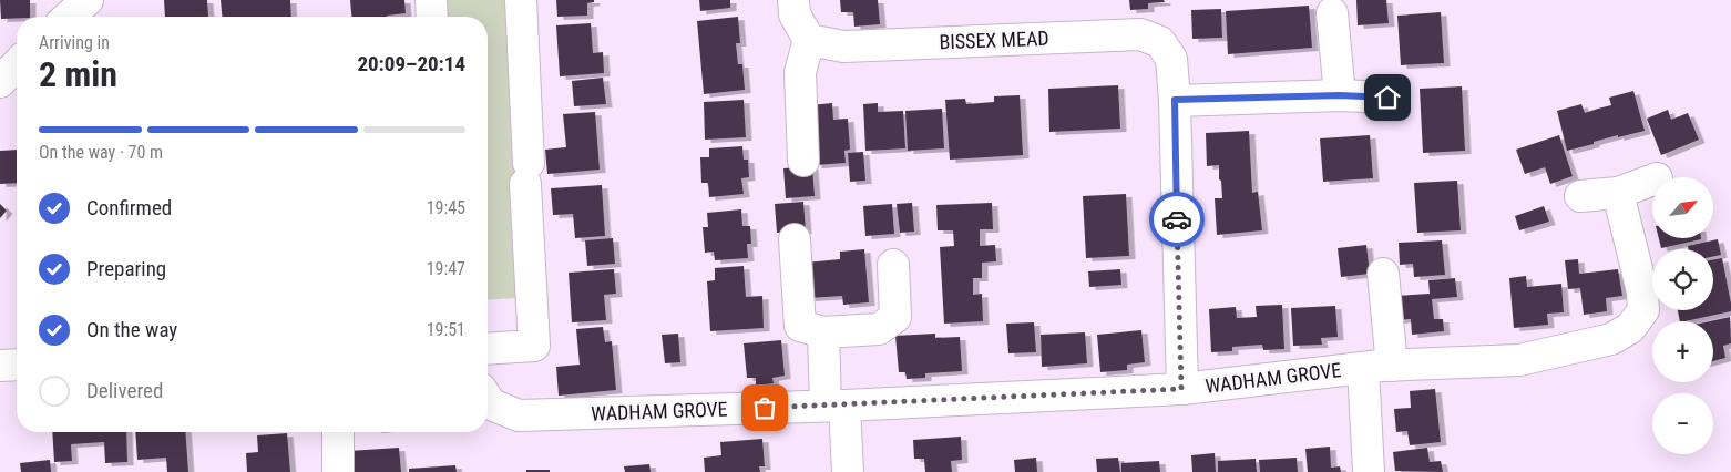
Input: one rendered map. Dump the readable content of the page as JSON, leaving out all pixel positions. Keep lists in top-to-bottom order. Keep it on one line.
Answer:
{"streets":{"street":["BISSEX MEAD","WADHAM GROVE"]},"crossings":[["BISSEX MEAD","WADHAM GROVE"]],"north":"top right","page":{"heading":["2 min","Arriving in","20:09–20:14"],"bar":"On the way · 70 m","map_buttons":["+","−"],"list":[["Confirmed","19:45"],["Preparing","19:47"],["On the way","19:51"],"Delivered"]}}
